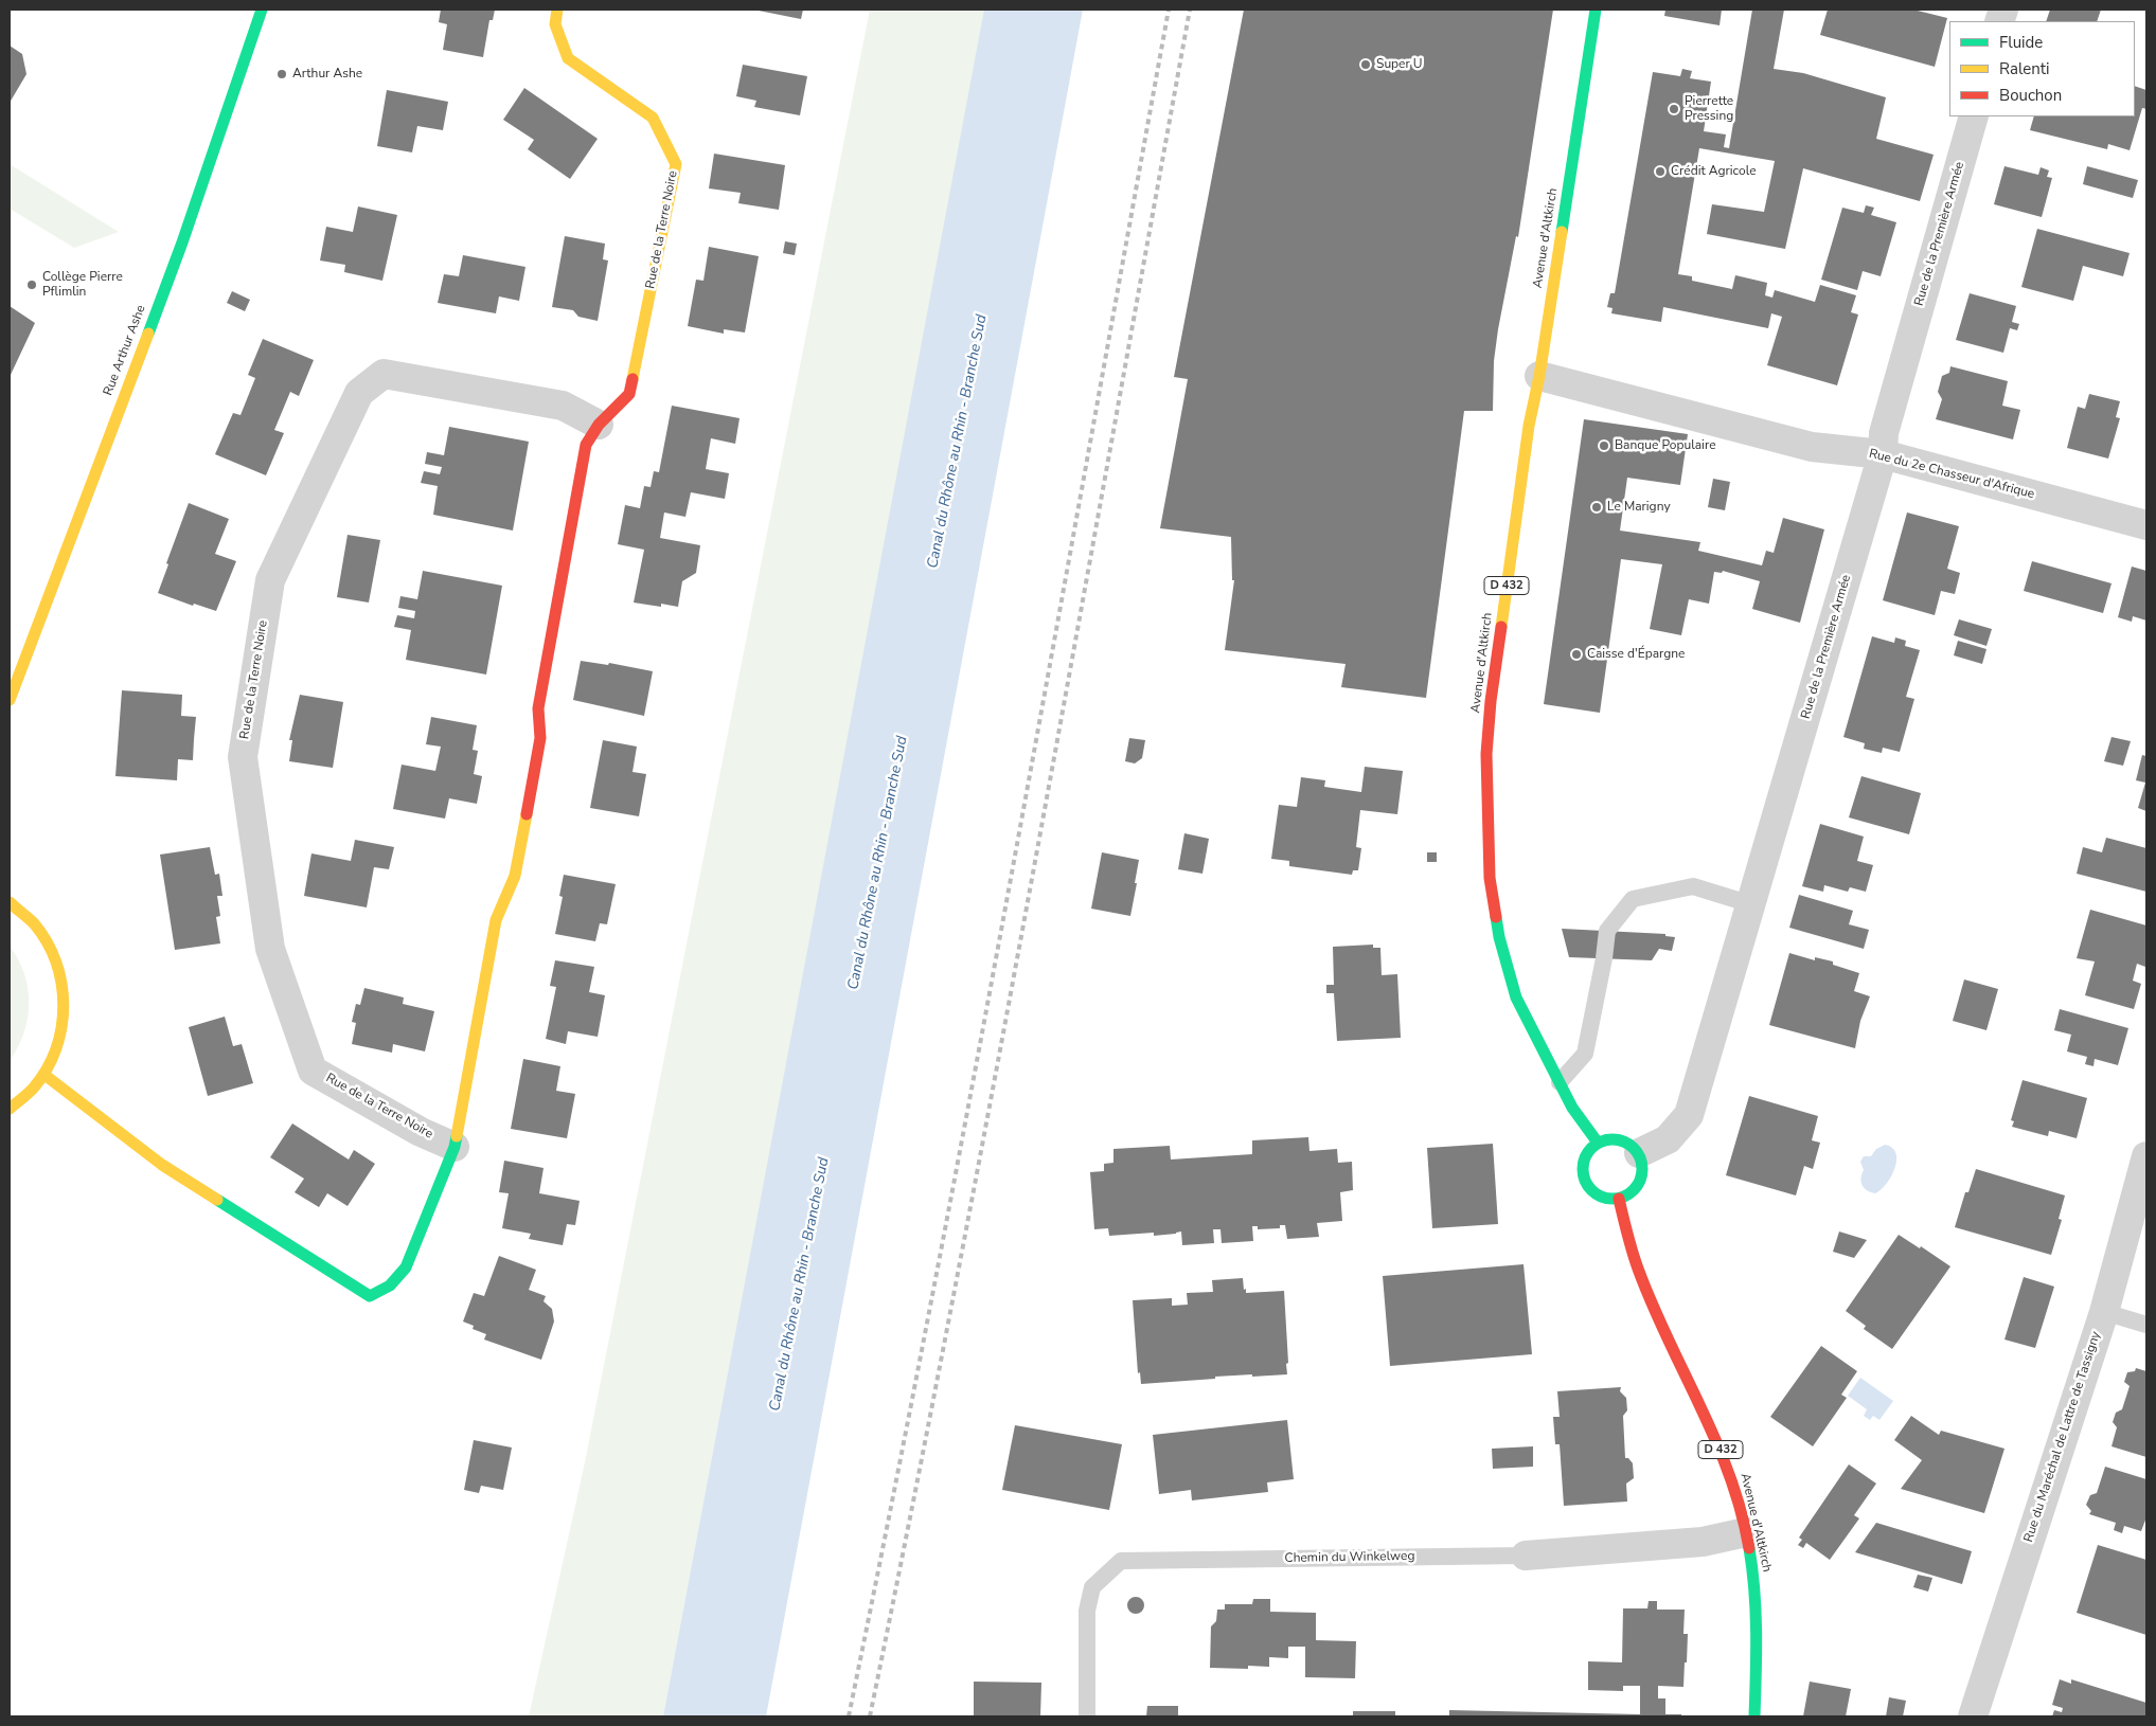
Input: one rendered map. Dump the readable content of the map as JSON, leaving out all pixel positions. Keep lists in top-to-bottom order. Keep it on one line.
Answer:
{"streets":{"main road":["Rue de la Terre Noire","Avenue d'Altkirch","Rue Arthur Ashe","D 432"],"street":["Rue de la Première Armée","Rue du 2e Chasseur d'Afrique","Rue du Maréchal de Lattre de Tassigny","Chemin du Winkelweg"]},"crossings":[["Rue de la Première Armée","Avenue d'Altkirch"],["Rue de la Première Armée","Rue du 2e Chasseur d'Afrique"],["Avenue d'Altkirch","Rue du 2e Chasseur d'Afrique"],["Avenue d'Altkirch","Chemin du Winkelweg"]],"water":["Canal du Rhône au Rhin - Branche Sud"],"places":["Super U","Arthur Ashe","Pierrette Pressing","Crédit Agricole","Collège Pierre Pflimlin","Banque Populaire","Le Marigny","Caisse d'Épargne"],"legend":["Fluide","Ralenti","Bouchon"]}
